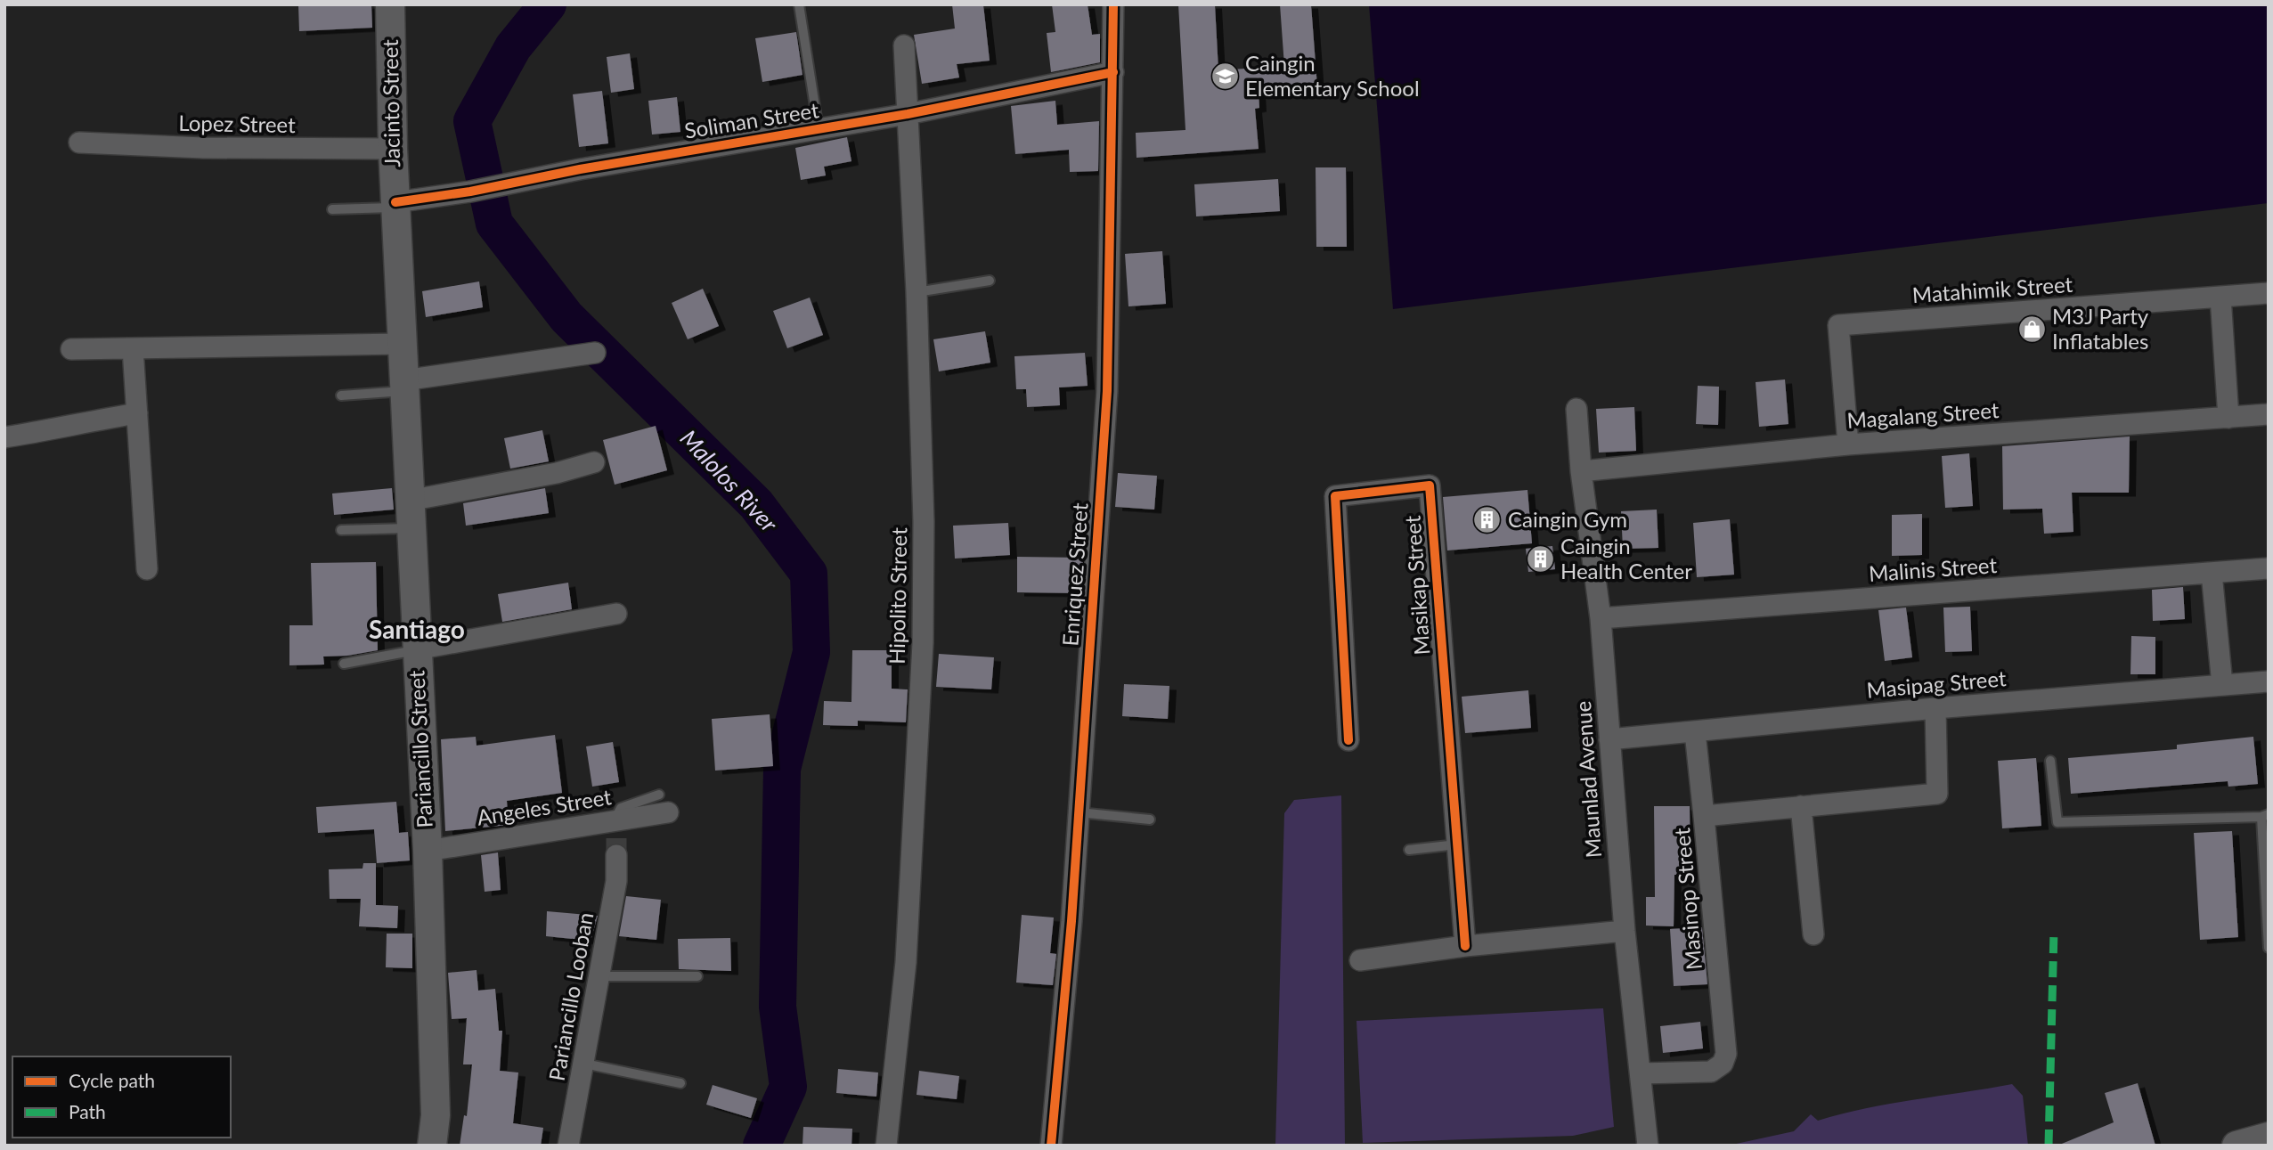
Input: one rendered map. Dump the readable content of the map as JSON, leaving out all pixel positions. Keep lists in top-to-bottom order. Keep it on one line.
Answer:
{"streets":{"main road":["Jacinto Street","Pariancillo Street"],"street":["Soliman Street","Lopez Street","Matahimik Street","Magalang Street","Malinis Street","Enriquez Street","Masikap Street","Hipolito Street","Masipag Street","Maunlad Avenue","Angeles Street","Masinop Street","Pariancillo Looban"]},"crossings":[["Jacinto Street","Soliman Street"],["Jacinto Street","Lopez Street"],["Jacinto Street","Pariancillo Street"],["Soliman Street","Enriquez Street"],["Soliman Street","Hipolito Street"],["Soliman Street","Pariancillo Street"],["Matahimik Street","Magalang Street"],["Magalang Street","Maunlad Avenue"],["Malinis Street","Maunlad Avenue"],["Masipag Street","Maunlad Avenue"],["Masipag Street","Masinop Street"],["Pariancillo Street","Angeles Street"],["Maunlad Avenue","Masinop Street"],["Angeles Street","Pariancillo Looban"]],"districts":["Santiago"],"water":["Malolos River"],"places":{"school or university":["Caingin Elementary School"],"shop":["M3J Party Inflatables"],"building":["Caingin Gym","Caingin Health Center"]},"legend":["Cycle path","Path"]}
